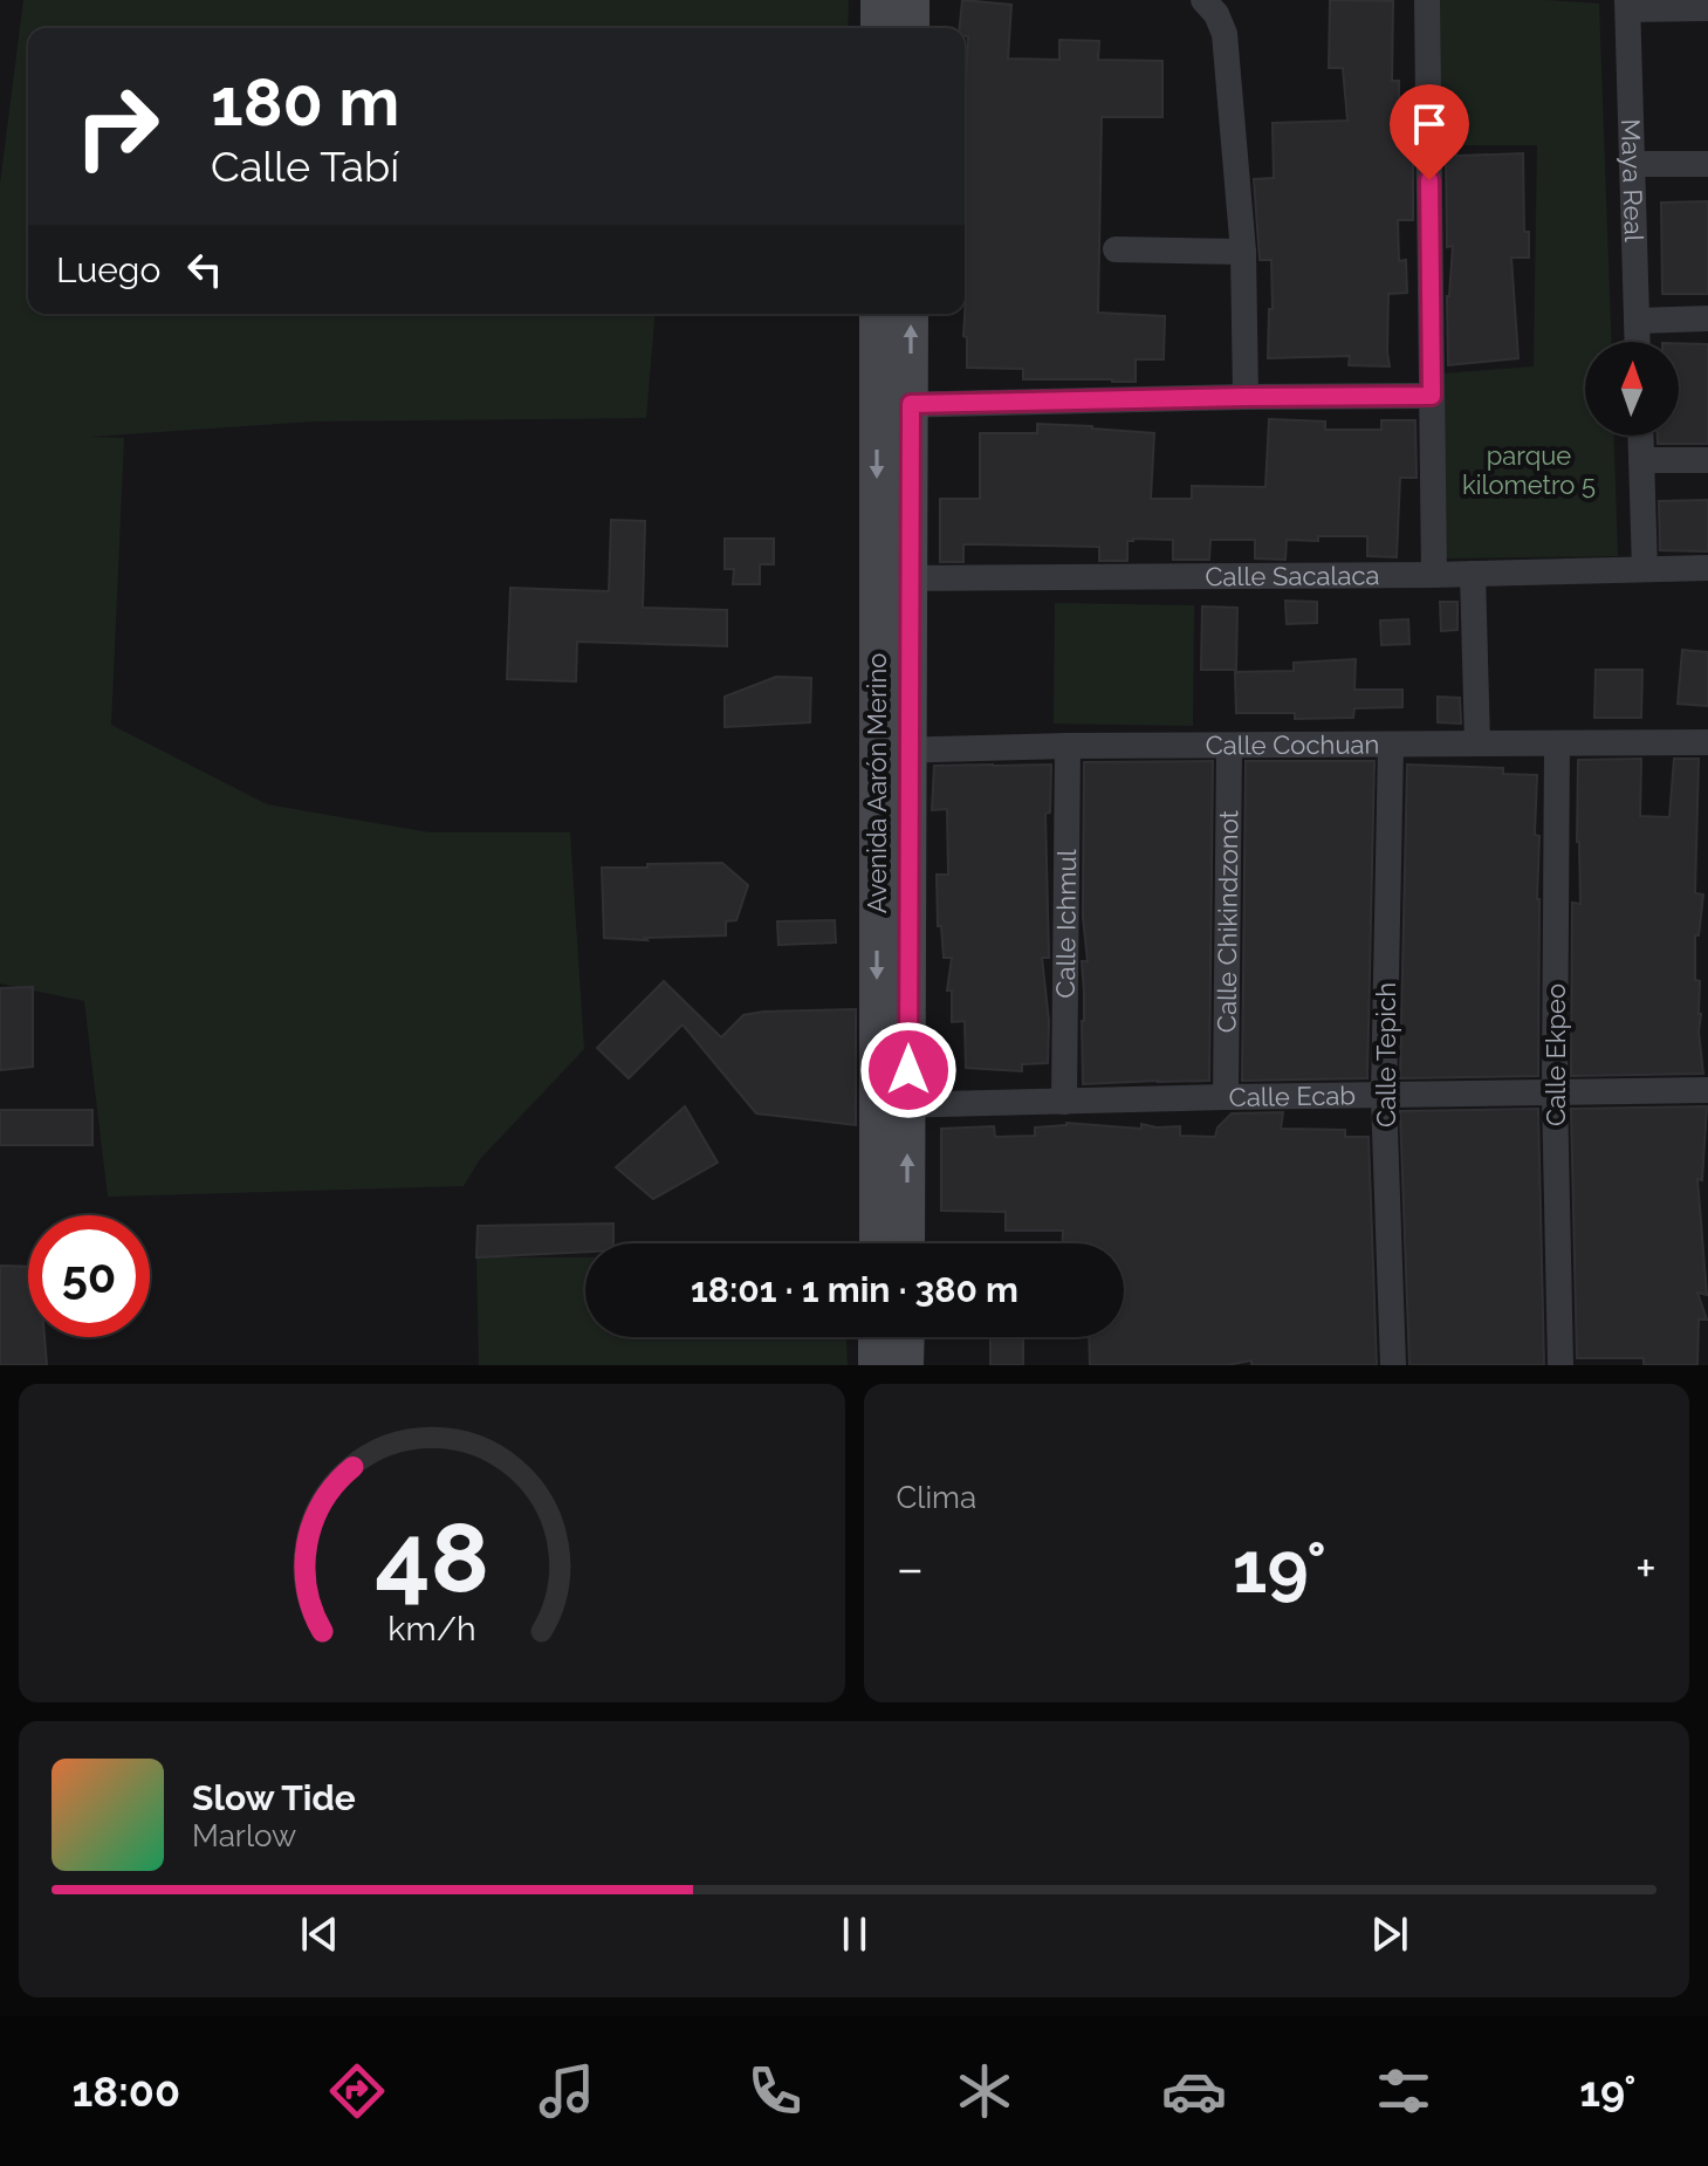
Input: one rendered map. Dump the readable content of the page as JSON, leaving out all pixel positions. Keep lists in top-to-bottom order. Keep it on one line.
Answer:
{"streets":{"main road":["Avenida Aarón Merino"],"street":["Maya Real","Calle Sacalaca","Calle Cochuan","Calle Chikindzonot","Calle Ichmul","Calle Tepich","Calle Ekpeo","Calle Ecab"]},"crossings":[["Calle Sacalaca","Avenida Aarón Merino"],["Calle Cochuan","Avenida Aarón Merino"],["Calle Cochuan","Calle Chikindzonot"],["Calle Cochuan","Calle Ichmul"],["Calle Cochuan","Calle Tepich"],["Calle Cochuan","Calle Ekpeo"],["Avenida Aarón Merino","Calle Ecab"],["Calle Chikindzonot","Calle Ecab"],["Calle Ichmul","Calle Ecab"],["Calle Tepich","Calle Ecab"],["Calle Ekpeo","Calle Ecab"]],"parks":["parque kilometro 5"],"north":"top","page":{"turn":["180 m","Calle Tabí"],"then":"Luego","limit":"50","trip":"18:01 · 1 min · 380 m","tile":"Clima","heat":["−","19°","+"],"song":["Slow Tide","Marlow"],"tabs":["18:00","19°"],"gauge":["48","km/h"]}}
